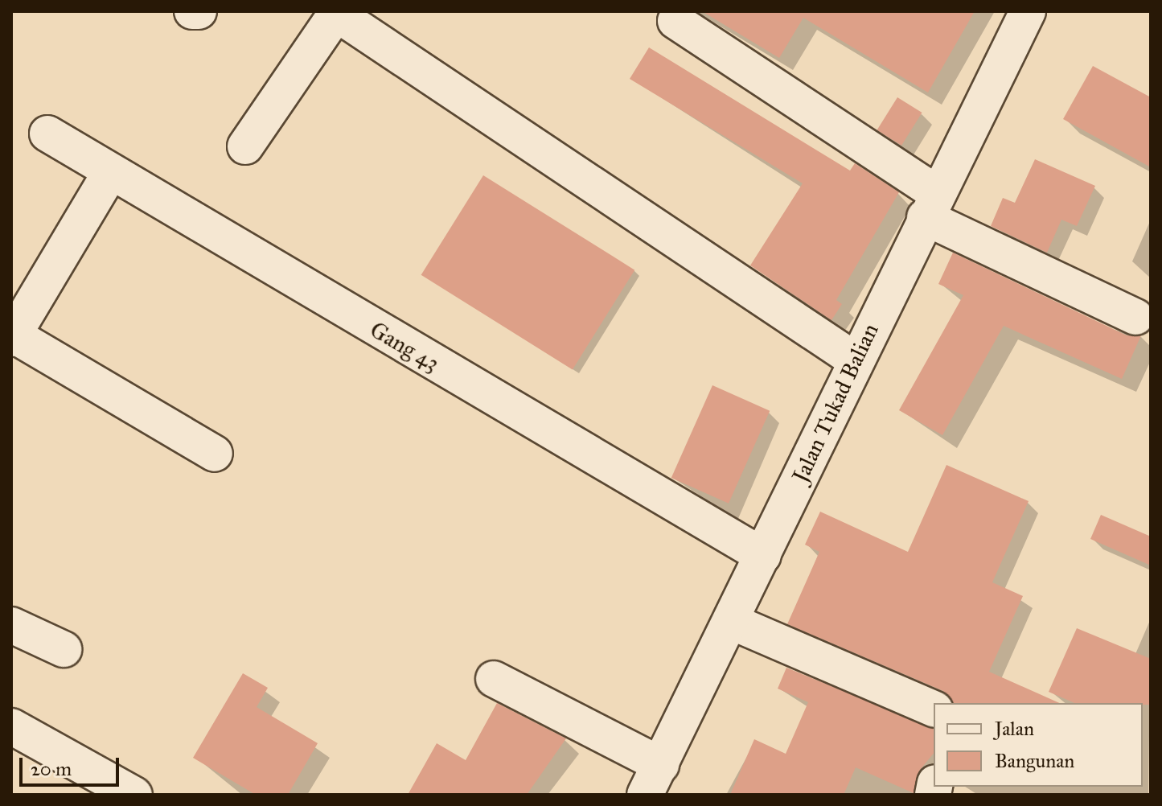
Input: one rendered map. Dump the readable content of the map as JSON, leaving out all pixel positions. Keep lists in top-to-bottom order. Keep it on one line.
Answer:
{"streets":{"street":["Gang 43","Jalan Tukad Balian"]},"crossings":[["Gang 43","Jalan Tukad Balian"]],"legend":["Jalan","Bangunan"],"scale_bar":"20 m"}
